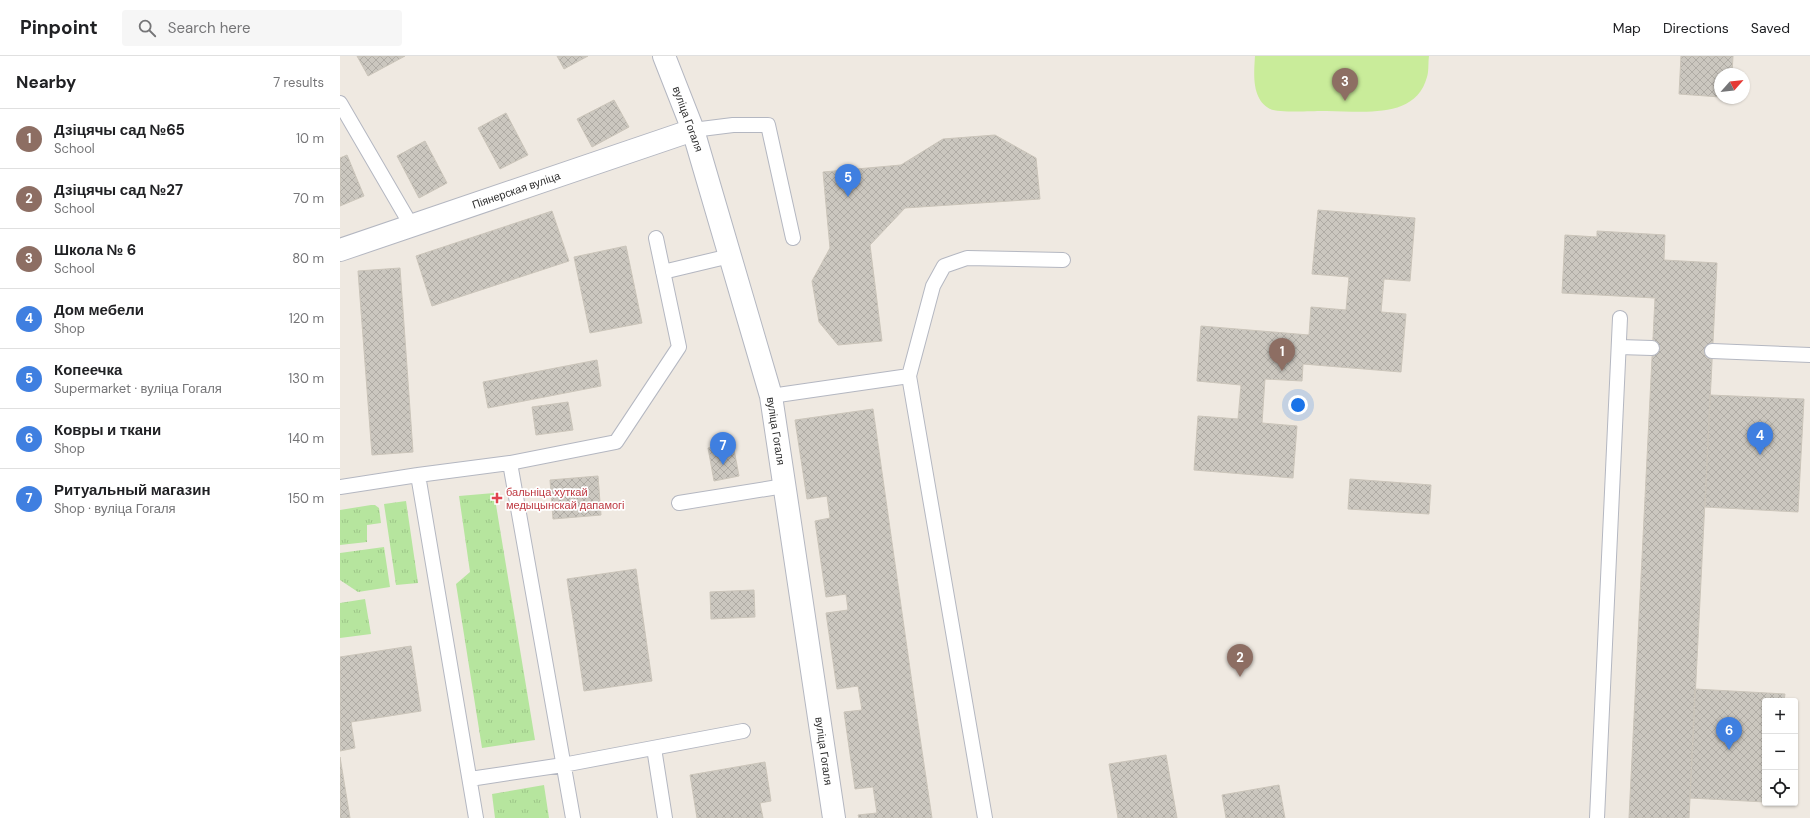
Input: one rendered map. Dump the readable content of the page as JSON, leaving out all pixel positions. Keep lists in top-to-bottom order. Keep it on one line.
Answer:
{"streets":{"main road":["вуліца Гогаля","Піянерская вуліца"]},"crossings":[["вуліца Гогаля","Піянерская вуліца"]],"places":{"health":["бальніца хуткай медыцынскай дапамогі"]},"north":"top right","page":{"header":"Pinpoint","search":"Search here","nav":["Map","Directions","Saved"],"heading":["Nearby","7 results"],"pins":["3","5","1","4","7","2","6"],"list":[{"mark":"1","name":"Дзіцячы сад №65","note":"School","value":"10 m"},{"mark":"2","name":"Дзіцячы сад №27","note":"School","value":"70 m"},{"mark":"3","name":"Школа № 6","note":"School","value":"80 m"},{"mark":"4","name":"Дом мебели","note":"Shop","value":"120 m"},{"mark":"5","name":"Копеечка","note":"Supermarket · вуліца Гогаля","value":"130 m"},{"mark":"6","name":"Ковры и ткани","note":"Shop","value":"140 m"},{"mark":"7","name":"Ритуальный магазин","note":"Shop · вуліца Гогаля","value":"150 m"}],"map_buttons":["+","−"]}}
